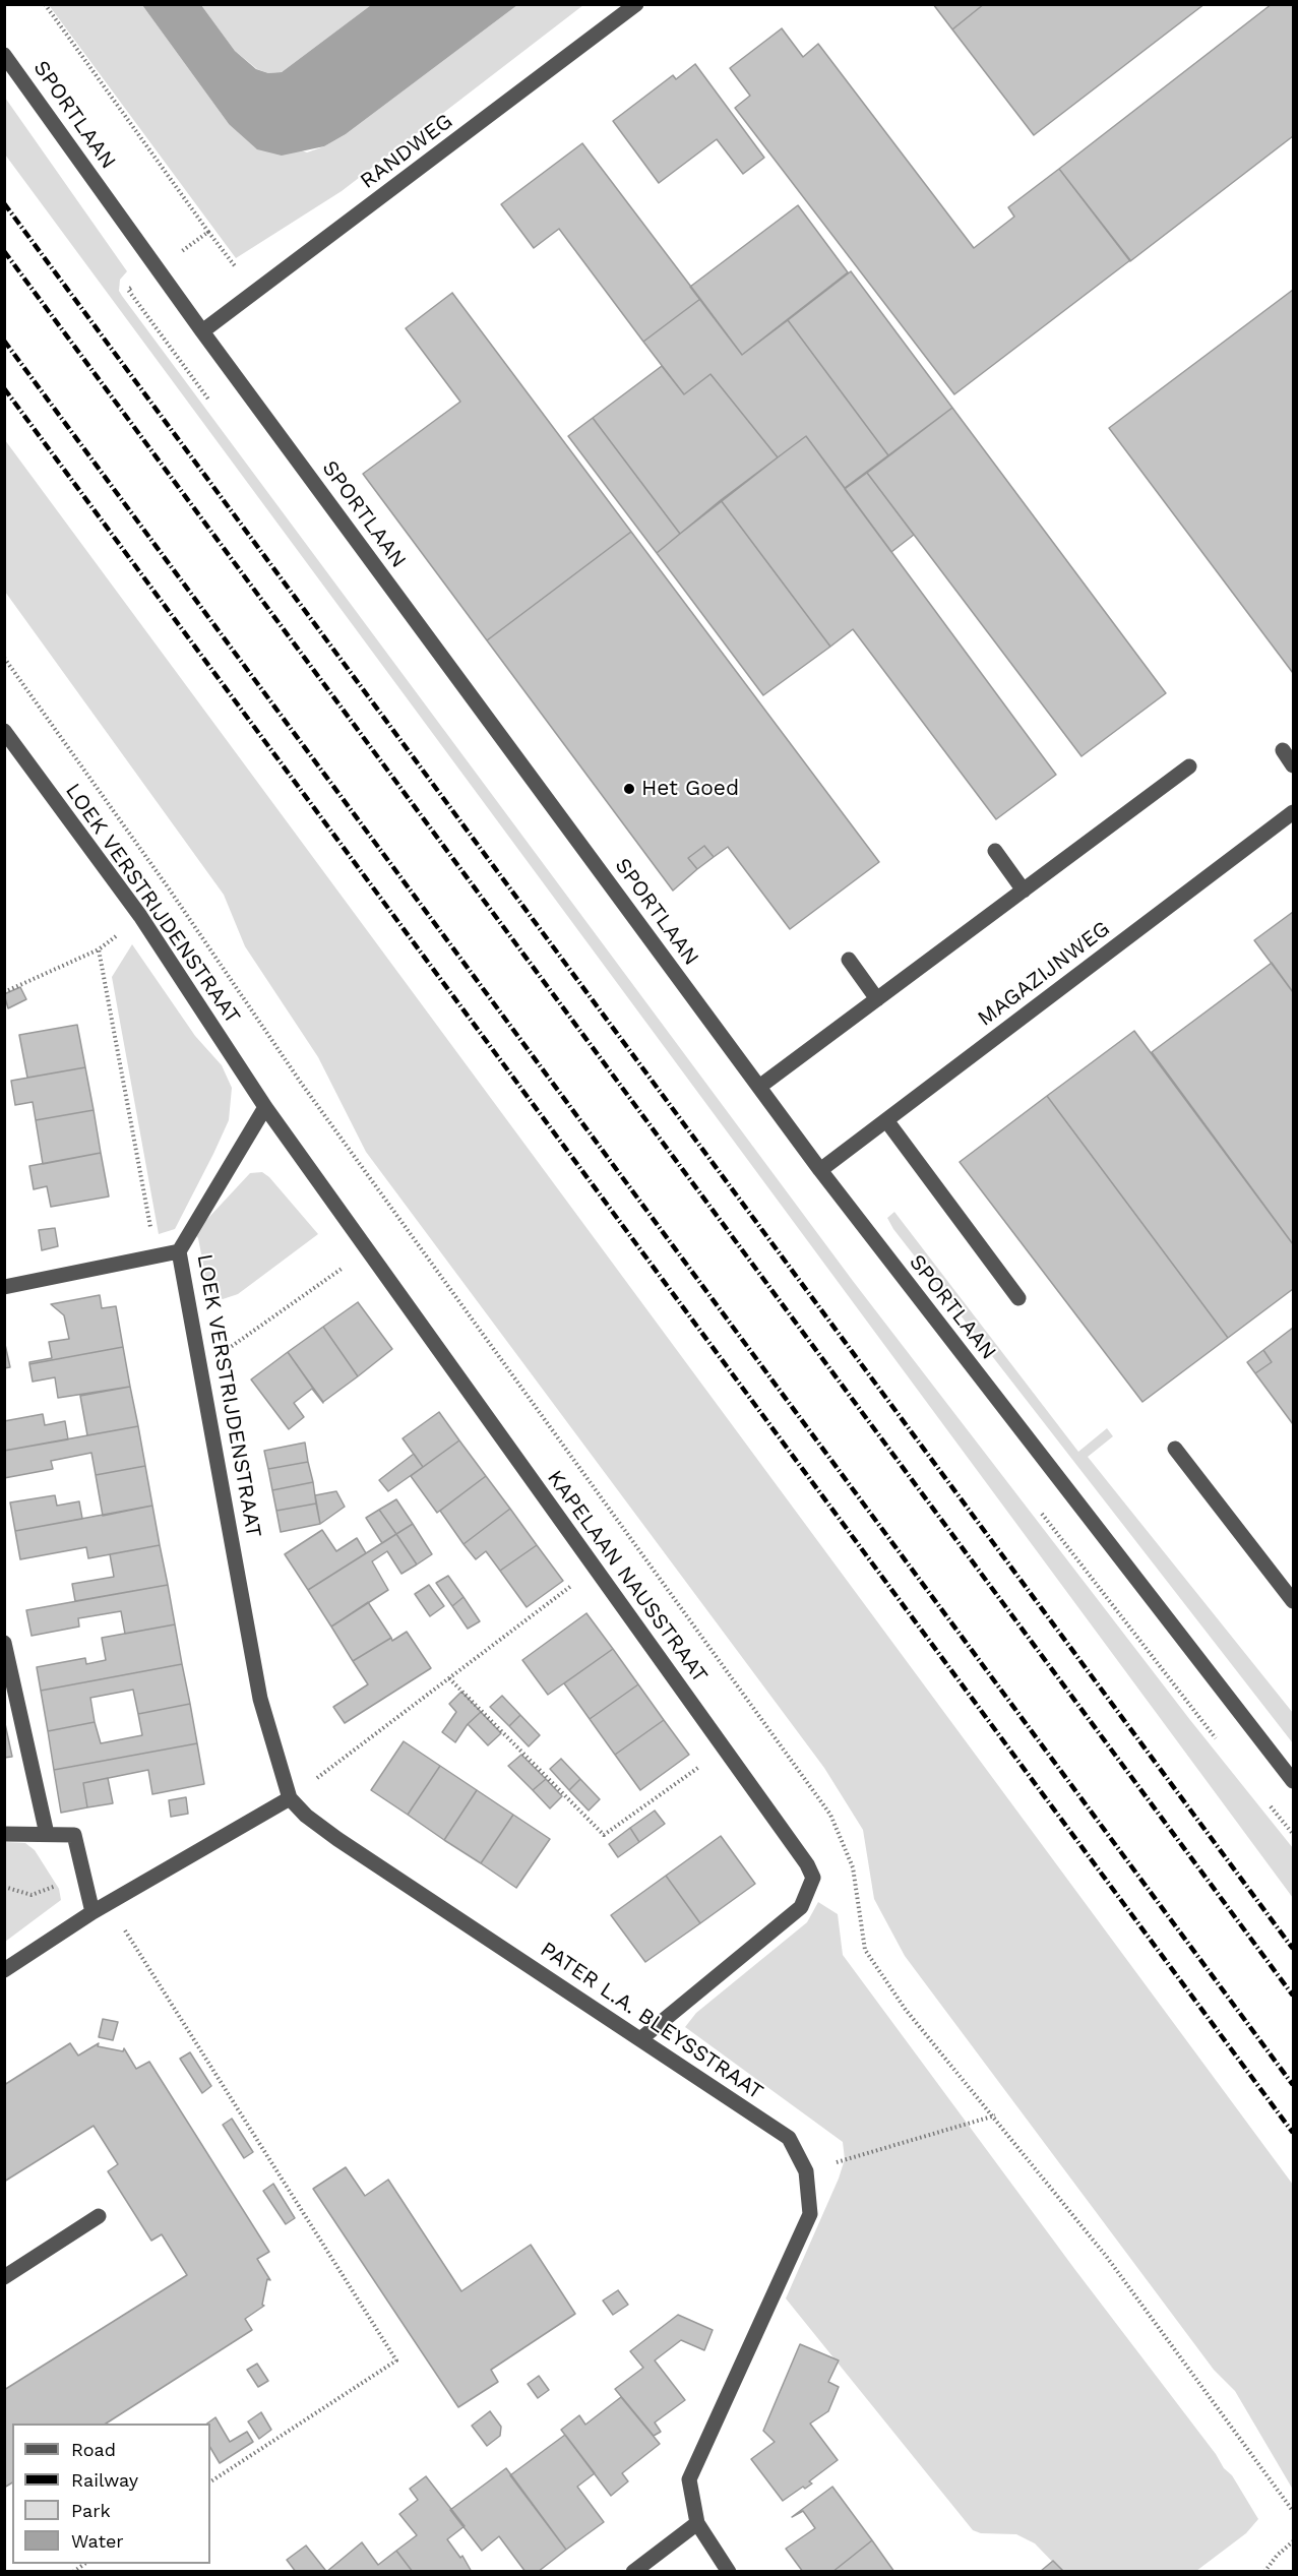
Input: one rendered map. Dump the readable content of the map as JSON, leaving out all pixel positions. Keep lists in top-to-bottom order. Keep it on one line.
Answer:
{"streets":{"street":["SPORTLAAN","RANDWEG","LOEK VERSTRIJDENSTRAAT","MAGAZIJNWEG","KAPELAAN NAUSSTRAAT","PATER L.A. BLEYSSTRAAT"]},"crossings":[["SPORTLAAN","RANDWEG"],["SPORTLAAN","MAGAZIJNWEG"],["LOEK VERSTRIJDENSTRAAT","KAPELAAN NAUSSTRAAT"],["LOEK VERSTRIJDENSTRAAT","PATER L.A. BLEYSSTRAAT"],["KAPELAAN NAUSSTRAAT","PATER L.A. BLEYSSTRAAT"]],"places":["Het Goed"],"legend":["Road","Railway","Park","Water"]}
